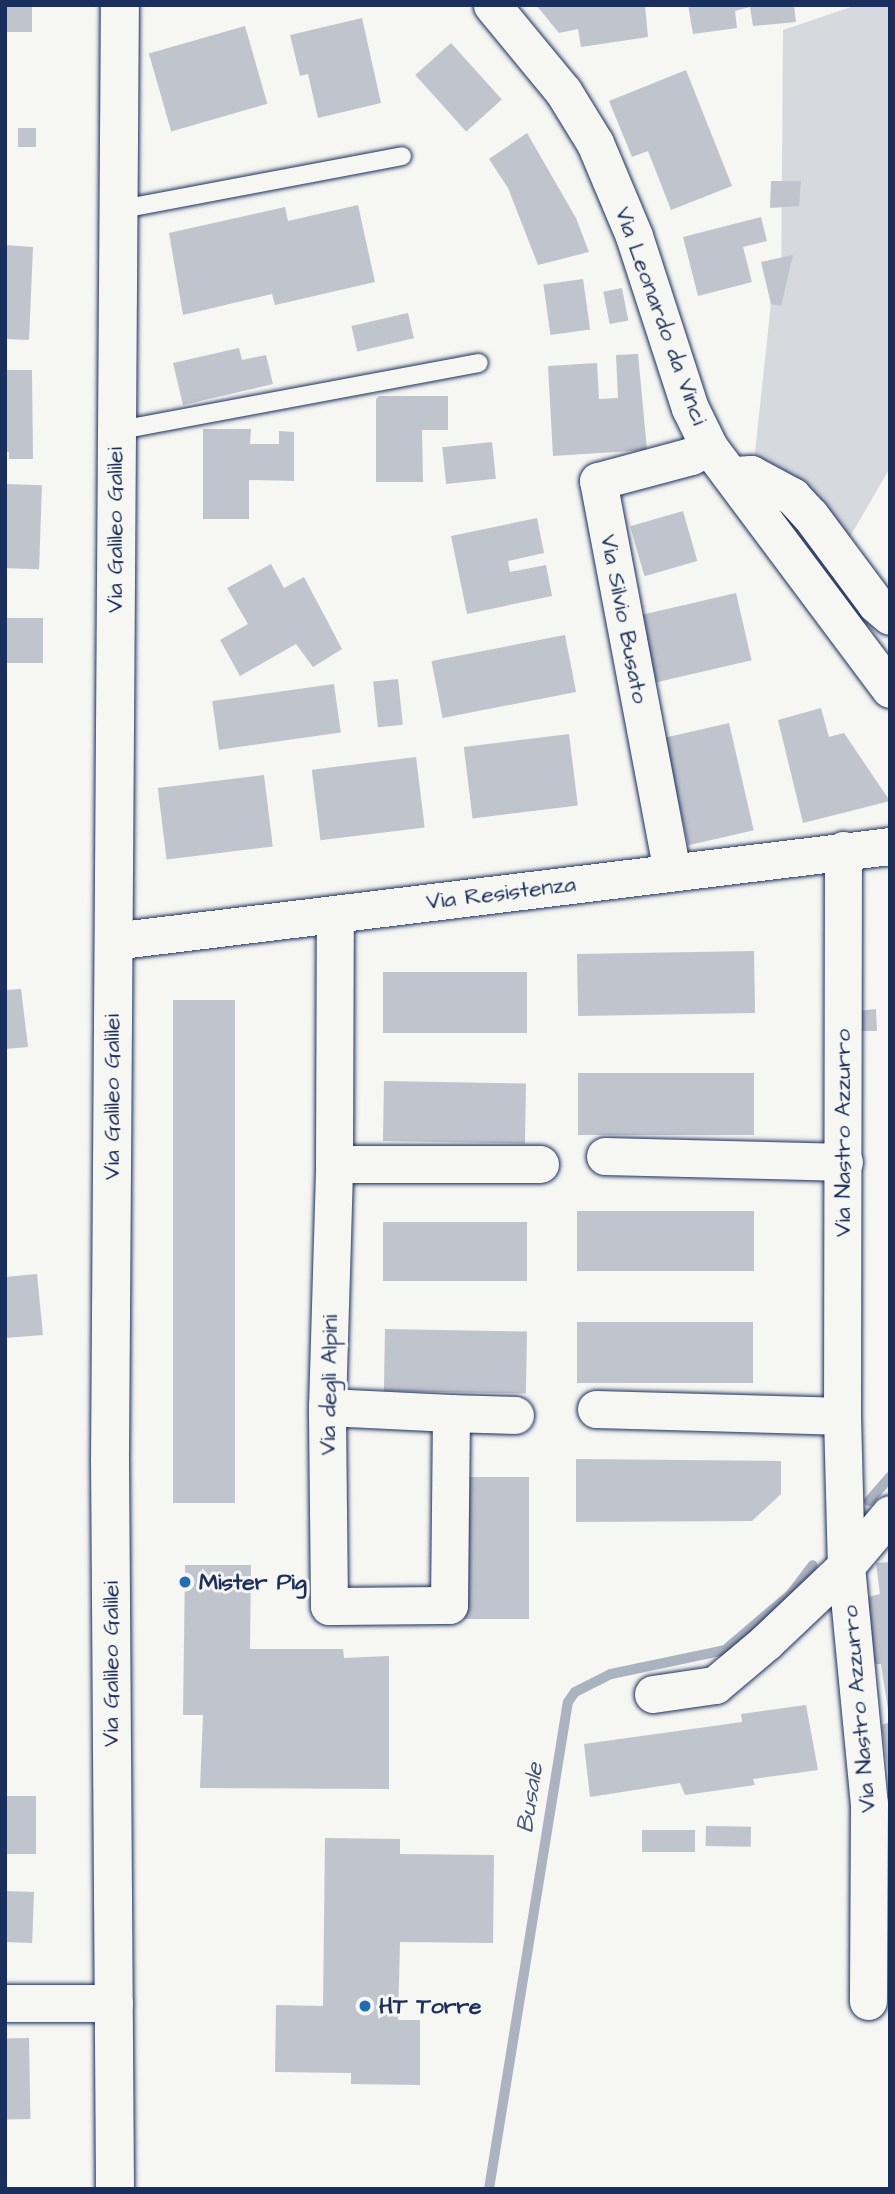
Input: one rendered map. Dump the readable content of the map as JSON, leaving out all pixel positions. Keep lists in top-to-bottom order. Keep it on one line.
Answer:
{"streets":{"main road":["Via Galileo Galilei"],"street":["Via Leonardo da Vinci","Via Silvio Busato","Via Resistenza","Via Nastro Azzurro","Via degli Alpini"]},"crossings":[["Via Leonardo da Vinci","Via Silvio Busato"],["Via Galileo Galilei","Via Resistenza"],["Via Silvio Busato","Via Resistenza"],["Via Resistenza","Via Nastro Azzurro"],["Via Resistenza","Via degli Alpini"]],"water":["Busale"],"places":["Mister Pig","HT Torre"]}
